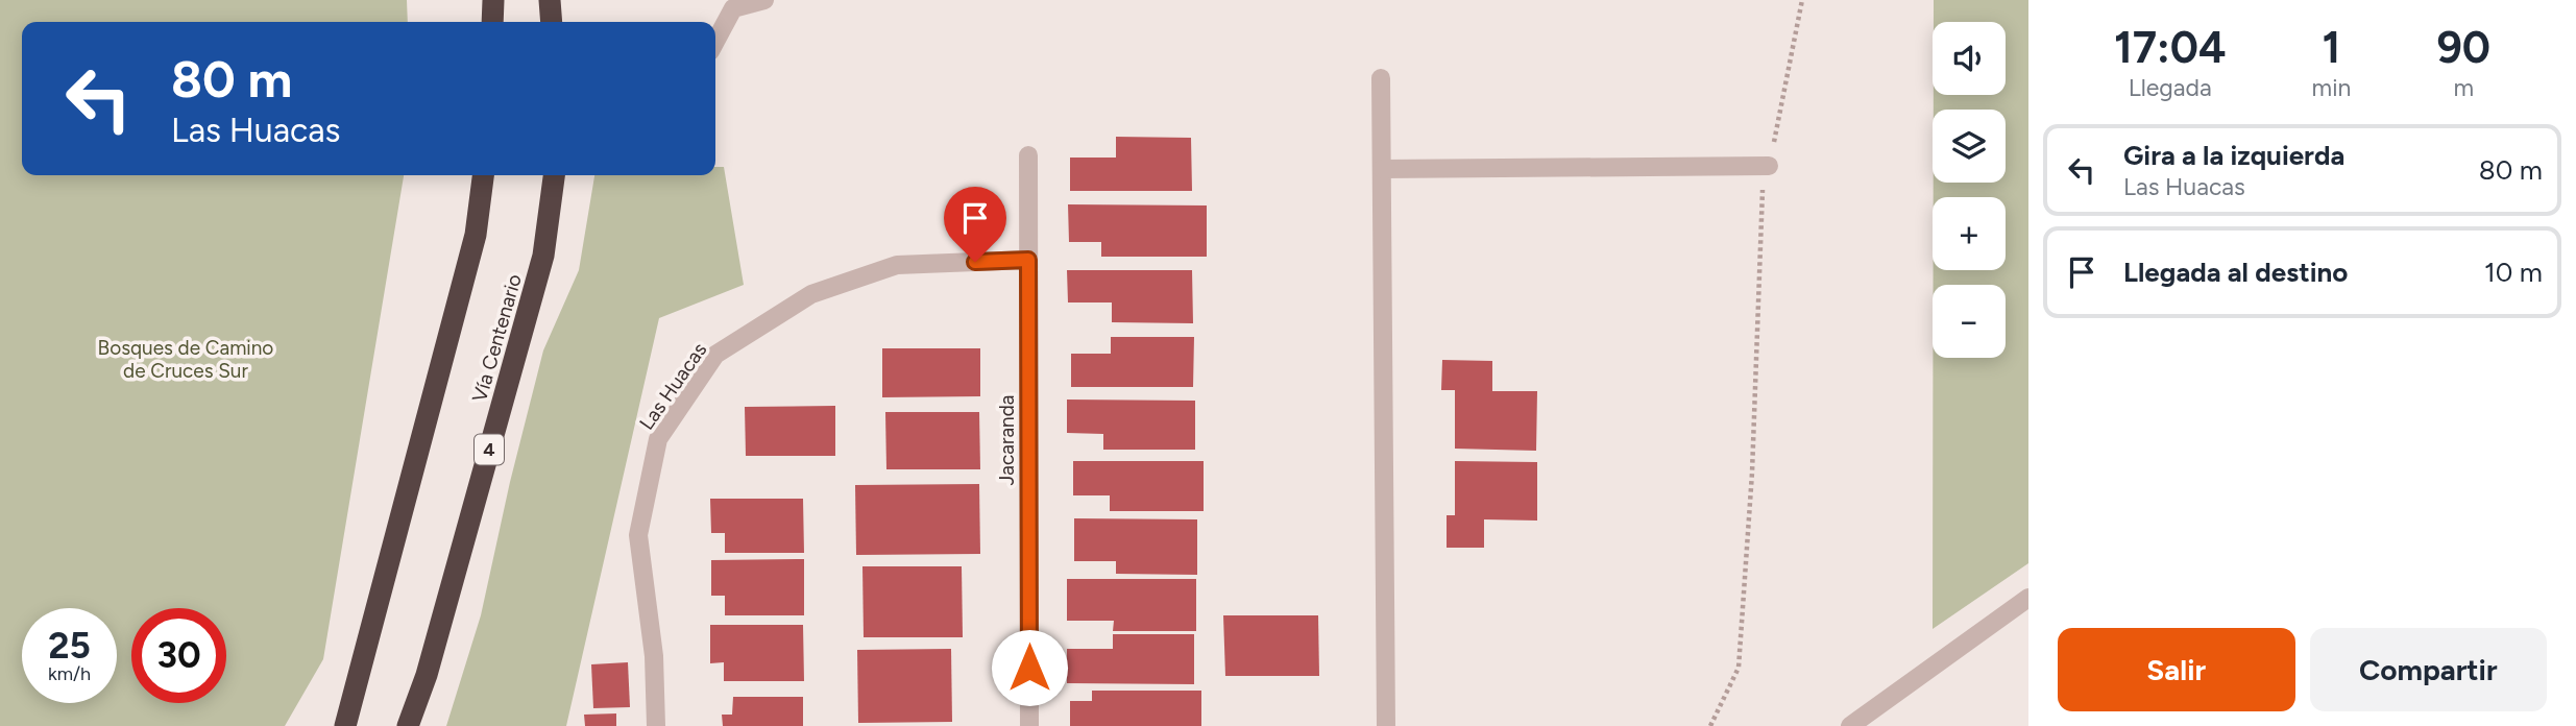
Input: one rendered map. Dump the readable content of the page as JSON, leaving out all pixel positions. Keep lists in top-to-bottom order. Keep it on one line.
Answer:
{"streets":{"highway":["Vía Centenario","4"],"street":["Las Huacas","Jacaranda"]},"crossings":[["Las Huacas","Jacaranda"]],"parks":["Bosques de Camino de Cruces Sur"],"page":{"eta":["17:04","Llegada","1","min","90","m"],"map_buttons":["+","−"],"turn":["80 m","Las Huacas"],"list":[{"name":"Gira a la izquierda","note":"Las Huacas","value":"80 m"},{"name":"Llegada al destino","value":"10 m"}],"speed":"25 km/h","limit":"30","buttons":["Salir","Compartir"]}}
